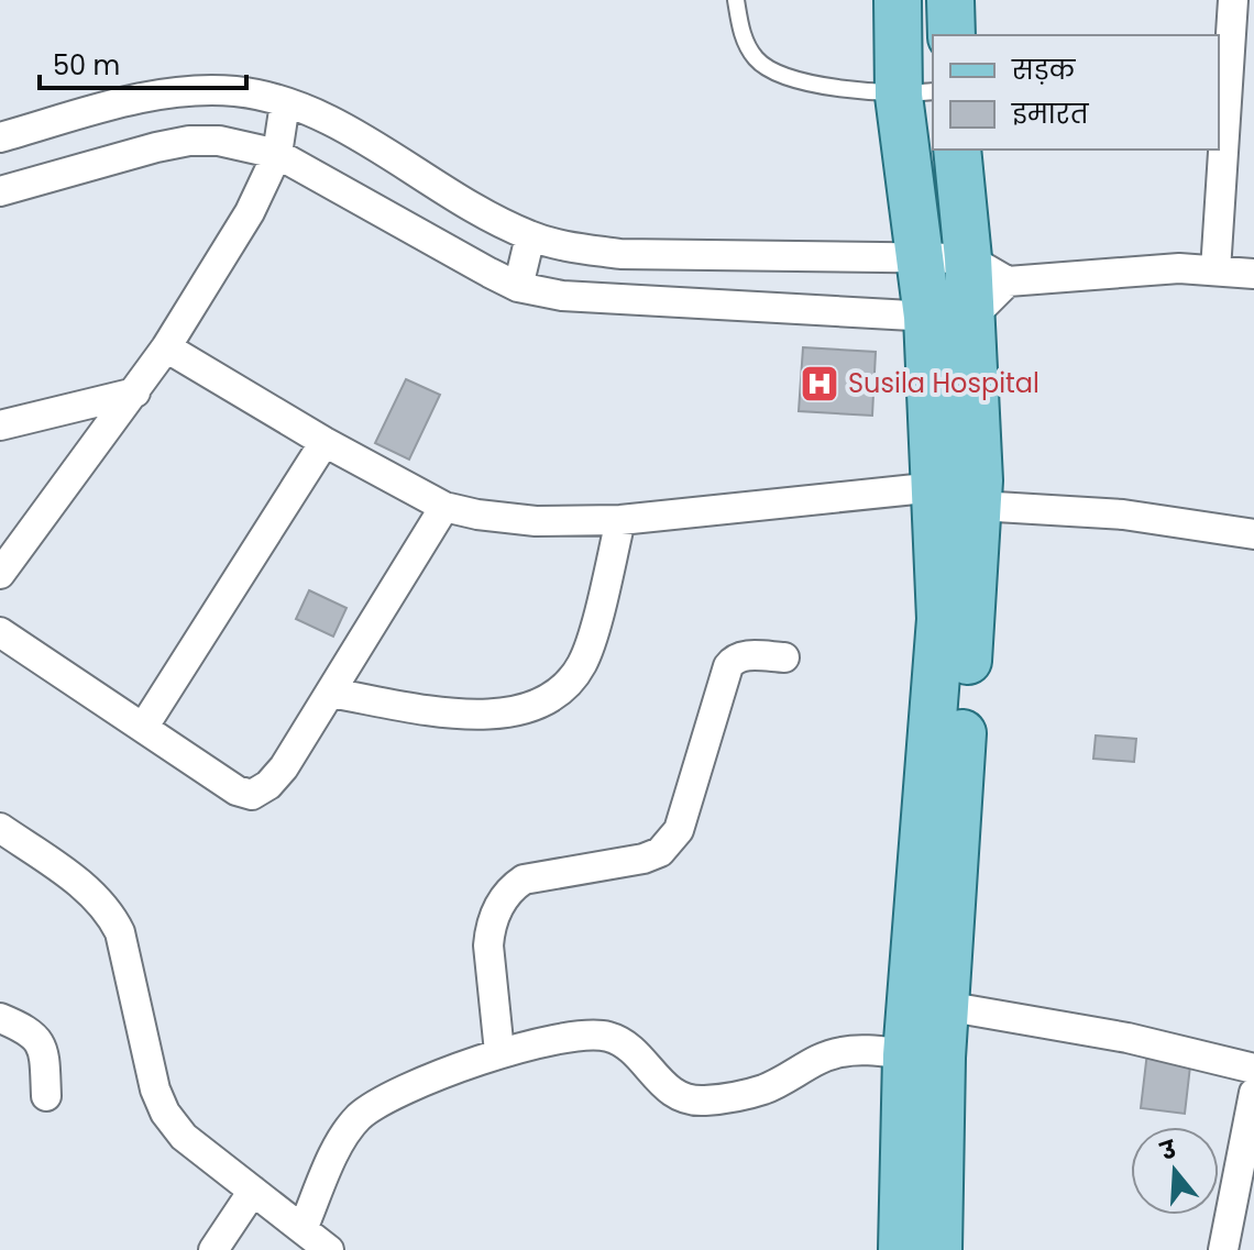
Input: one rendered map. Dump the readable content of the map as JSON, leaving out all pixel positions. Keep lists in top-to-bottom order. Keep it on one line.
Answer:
{"places":{"hospital":["Susila Hospital"]},"legend":["सड़क","इमारत"],"scale_bar":"50 m","north":"top"}
